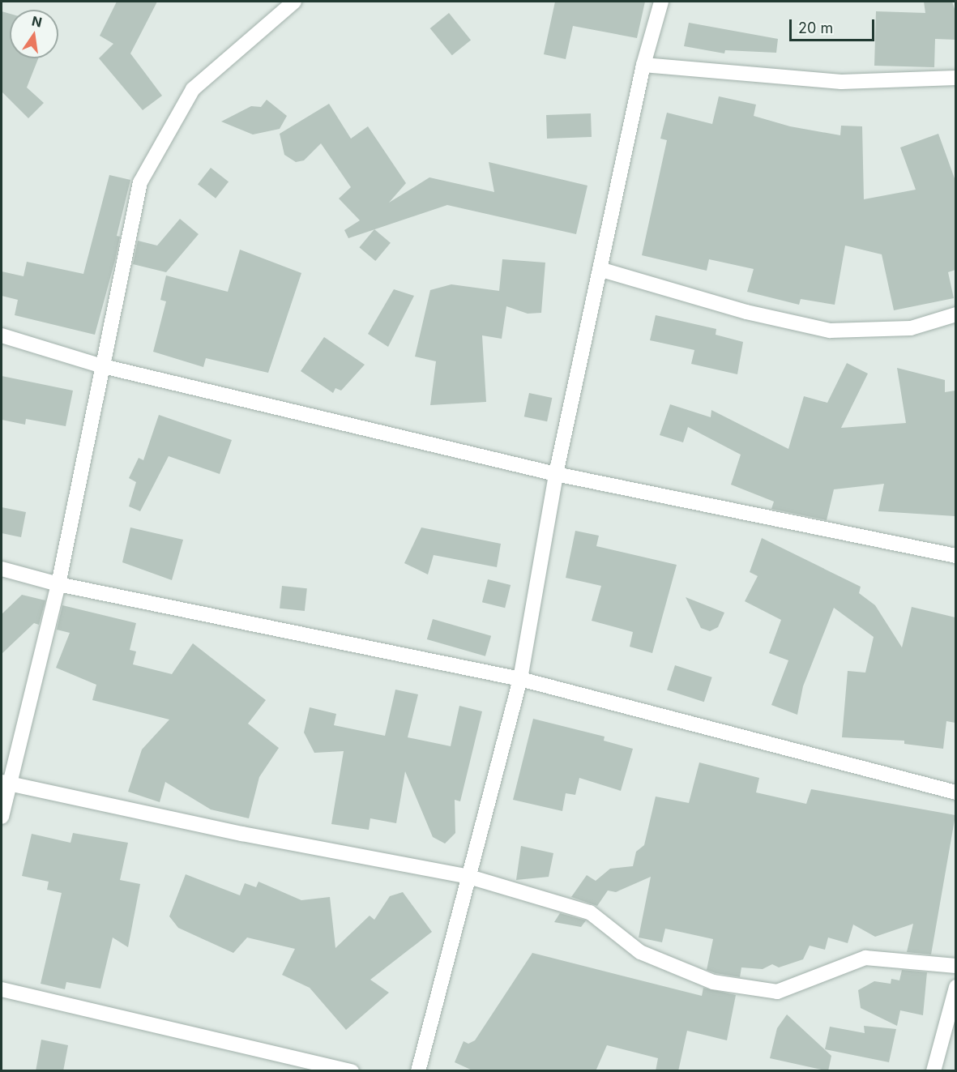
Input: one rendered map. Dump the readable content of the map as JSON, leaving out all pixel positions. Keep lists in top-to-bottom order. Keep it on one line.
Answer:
{"scale_bar":"20 m","north":"top"}
